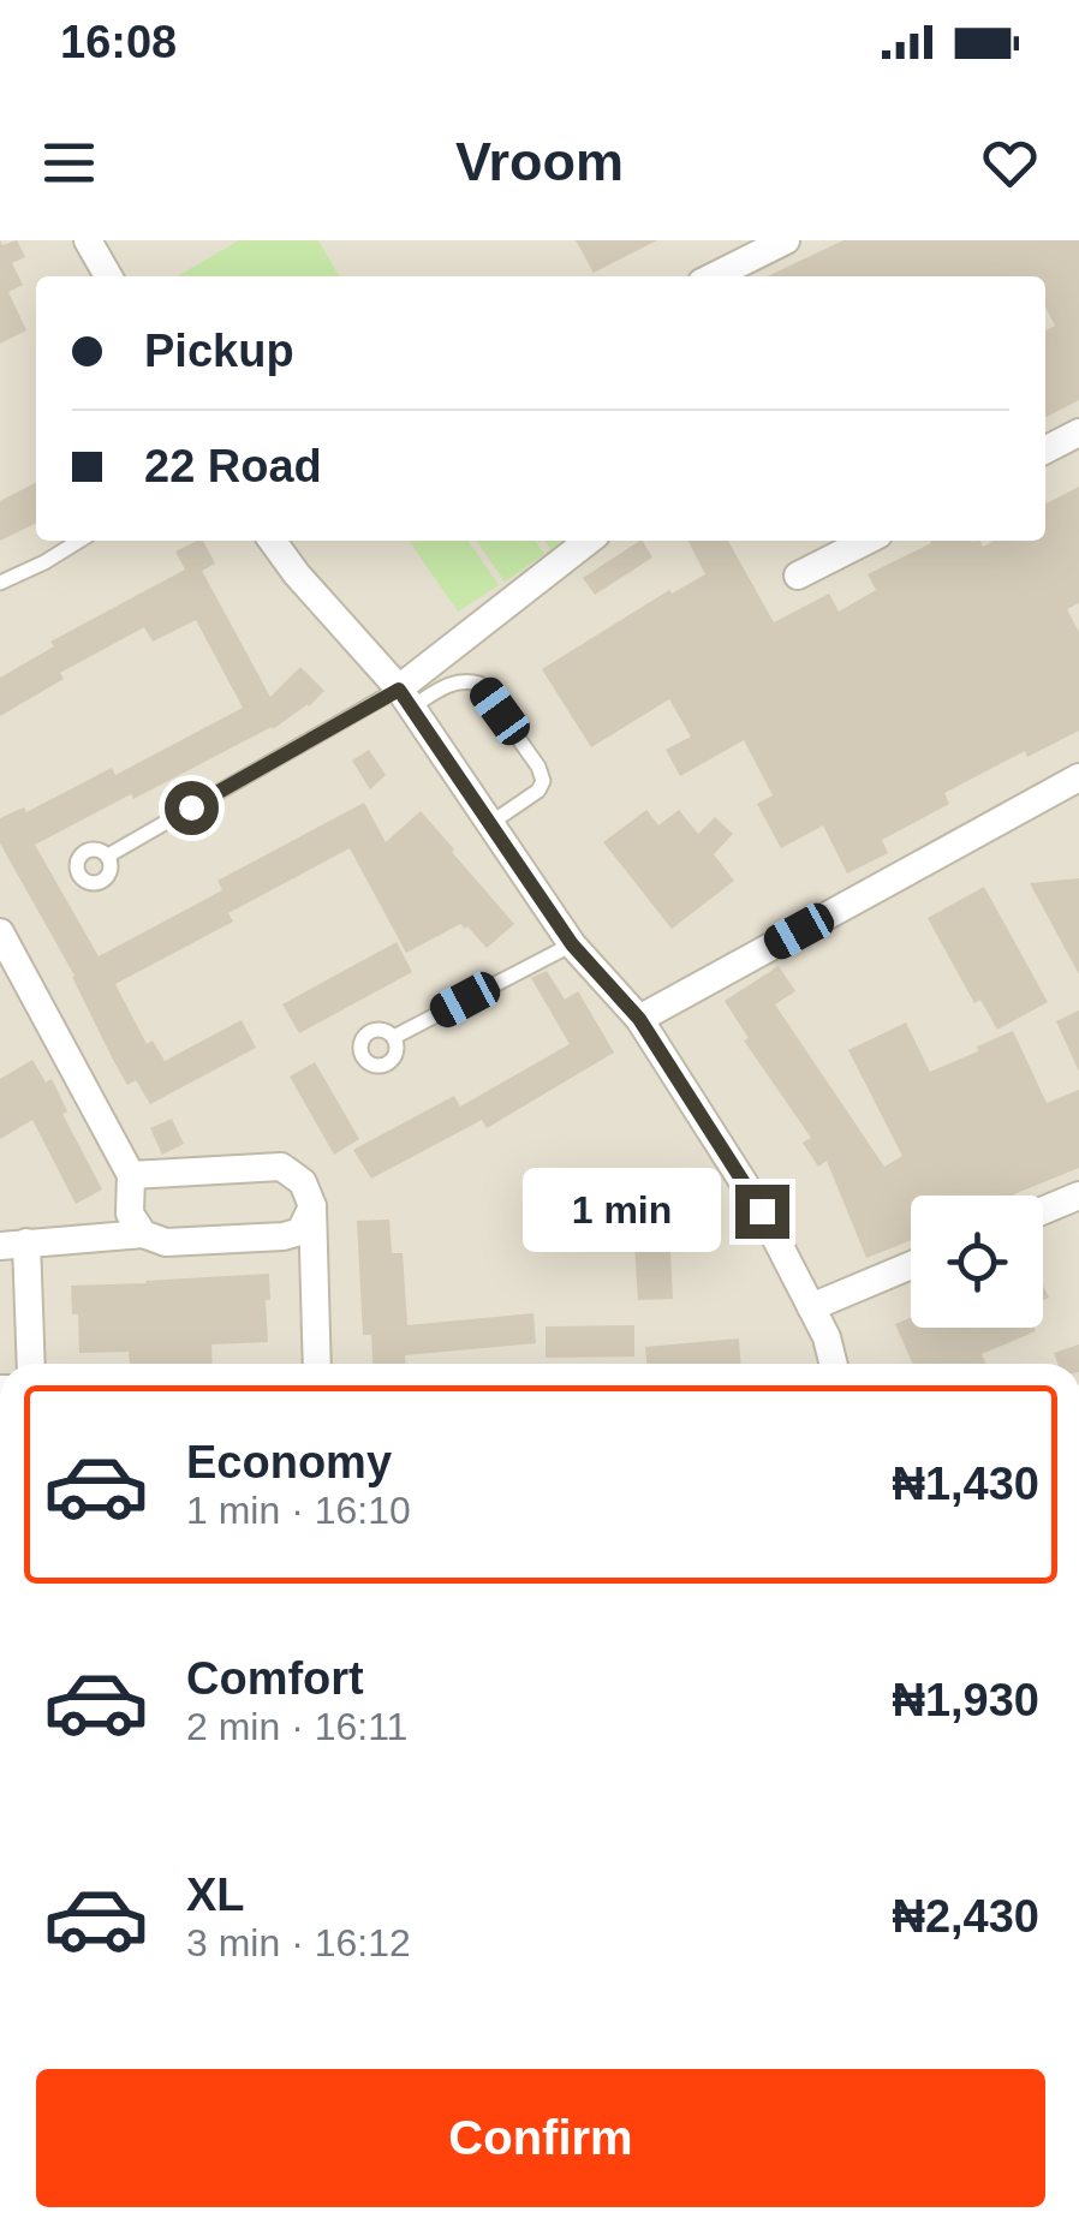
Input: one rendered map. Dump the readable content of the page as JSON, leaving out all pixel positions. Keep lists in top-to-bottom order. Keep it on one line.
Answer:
{"page":{"status":"16:08","header":"Vroom","banner":["Pickup","22 Road"],"bubble":"1 min","list":[{"name":"Economy","note":"1 min · 16:10","value":"₦1,430"},{"name":"Comfort","note":"2 min · 16:11","value":"₦1,930"},{"name":"XL","note":"3 min · 16:12","value":"₦2,430"}],"buttons":"Confirm"}}
